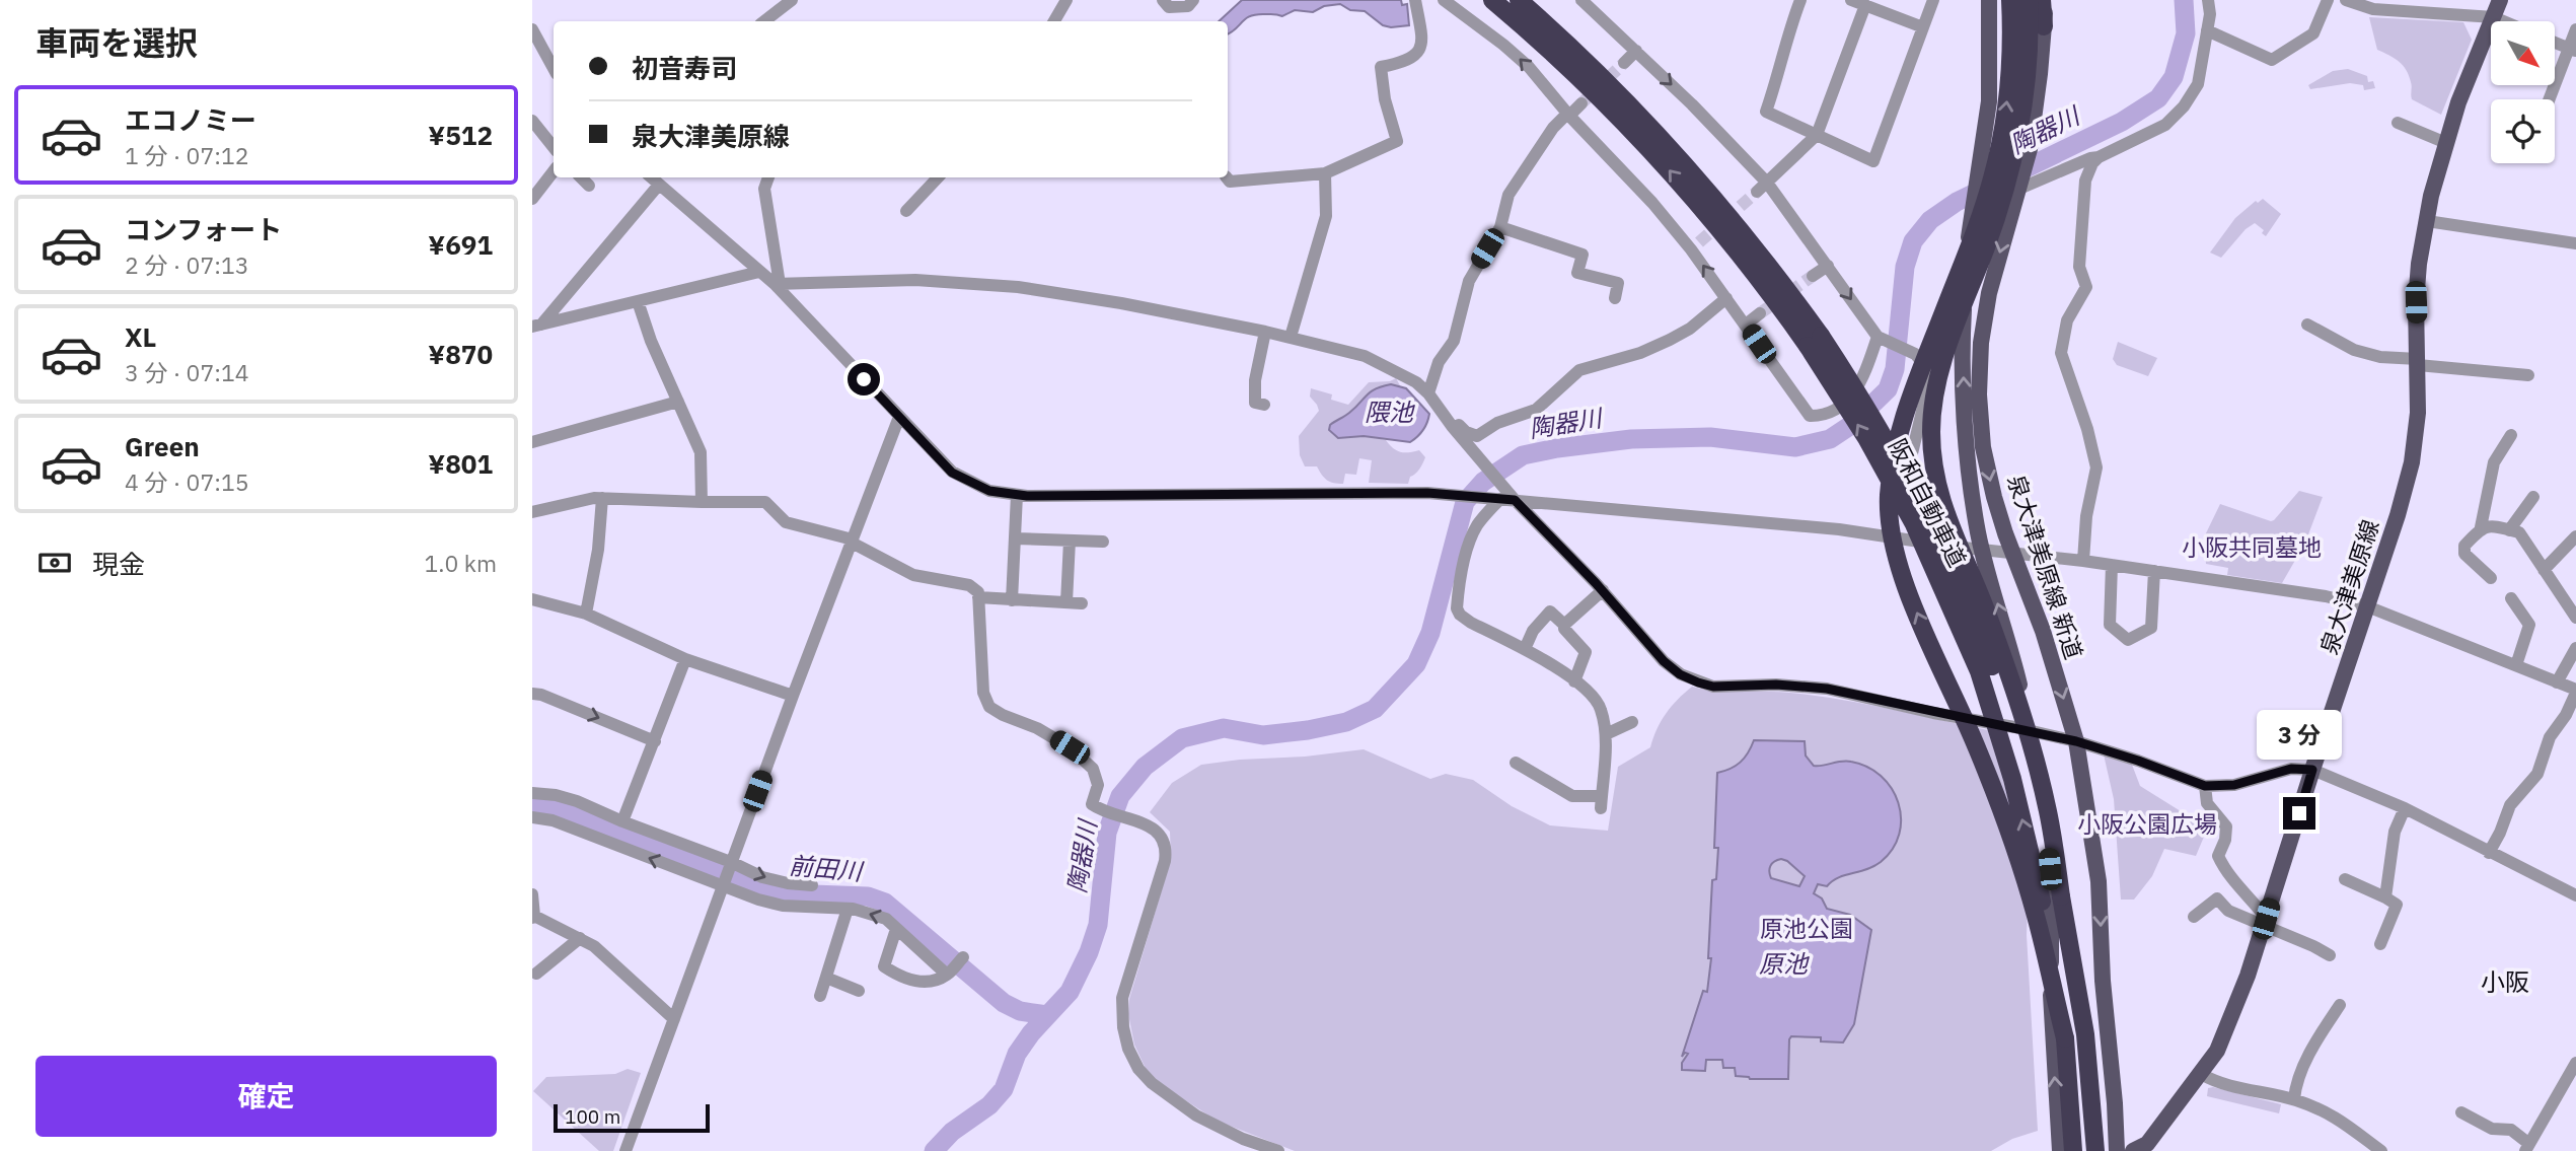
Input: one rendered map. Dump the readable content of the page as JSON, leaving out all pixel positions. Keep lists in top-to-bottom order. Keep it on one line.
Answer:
{"streets":{"highway":["阪和自動車道"],"main road":["泉大津美原線 新道","泉大津美原線"]},"districts":["小阪"],"water":["陶器川","隈池","前田川","原池"],"parks":["小阪共同墓地","小阪公園広場","原池公園"],"scale_bar":"100 m","north":"bottom right","page":{"heading":"車両を選択","banner":["初音寿司","泉大津美原線"],"list":[{"name":"エコノミー","note":"1 分 · 07:12","value":"¥512"},{"name":"コンフォート","note":"2 分 · 07:13","value":"¥691"},{"name":"XL","note":"3 分 · 07:14","value":"¥870"},{"name":"Green","note":"4 分 · 07:15","value":"¥801"}],"pay":["現金","1.0 km"],"bubble":"3 分","buttons":"確定","scale":"100 m"}}
